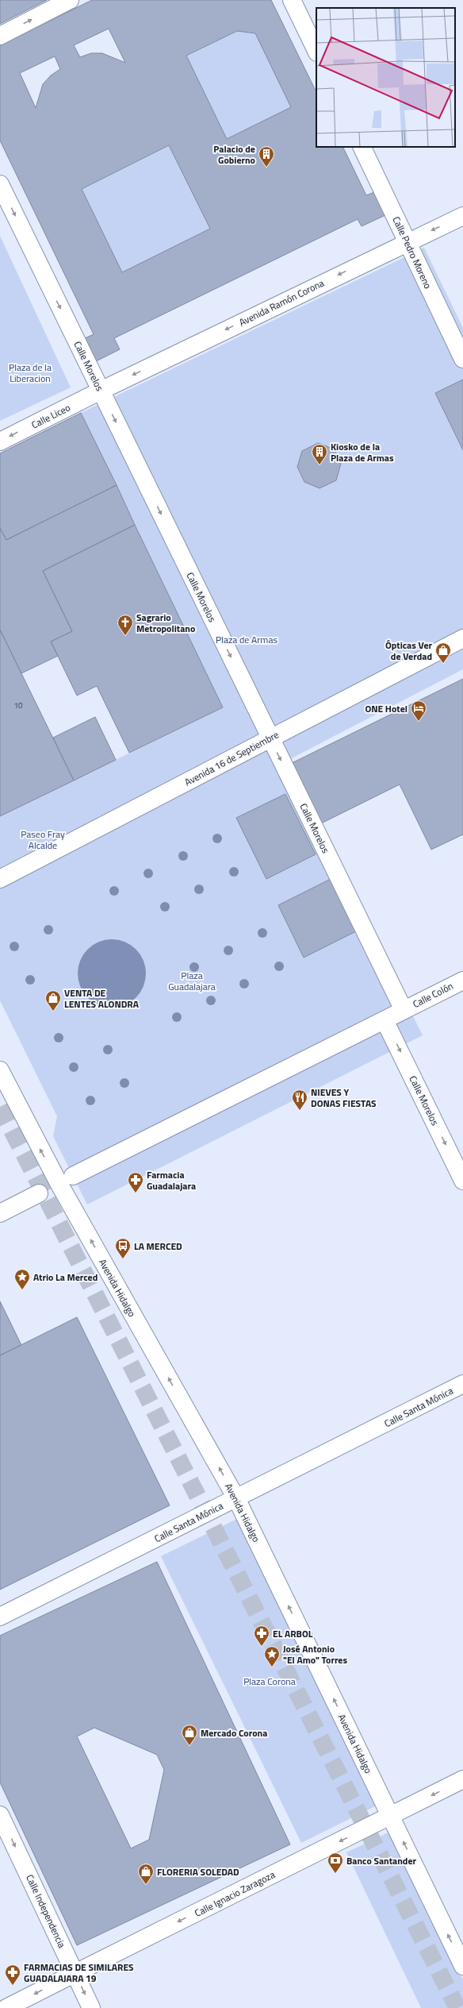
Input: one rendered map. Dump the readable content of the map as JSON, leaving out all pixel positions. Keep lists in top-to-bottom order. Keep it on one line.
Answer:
{"streets":{"street":["Calle Pedro Moreno","Avenida Ramón Corona","Calle Morelos","Calle Liceo","Avenida 16 de Septiembre","Calle Colón","Avenida Hidalgo","Calle Santa Mónica","Calle Ignacio Zaragoza","Calle Independencia"]},"crossings":[["Calle Pedro Moreno","Avenida Ramón Corona"],["Avenida Ramón Corona","Calle Morelos"],["Avenida Ramón Corona","Calle Liceo"],["Calle Morelos","Calle Liceo"],["Calle Morelos","Avenida 16 de Septiembre"],["Calle Morelos","Calle Colón"],["Avenida Hidalgo","Calle Santa Mónica"],["Avenida Hidalgo","Calle Ignacio Zaragoza"],["Calle Ignacio Zaragoza","Calle Independencia"]],"one_way":["Avenida Ramón Corona","Calle Morelos","Calle Liceo","Avenida Hidalgo","Calle Ignacio Zaragoza","Calle Independencia"],"parks":["Plaza de la Liberacion","Plaza de Armas","Paseo Fray Alcalde","Plaza Guadalajara","Plaza Corona"],"places":{"building":["Palacio de Gobierno","Kiosko de la Plaza de Armas"],"church":["Sagrario Metropolitano"],"shop":["Ópticas Ver de Verdad","VENTA DE LENTES ALONDRA","Mercado Corona","FLORERIA SOLEDAD"],"hotel":["ONE Hotel"],"restaurant":["NIEVES Y DONAS FIESTAS"],"pharmacy":["Farmacia Guadalajara","EL ARBOL","FARMACIAS DE SIMILARES GUADALAJARA 19"],"bus stop":["LA MERCED"],"place":["Atrio La Merced","José Antonio \"El Amo\" Torres"],"bank":["Banco Santander"]},"house_numbers":["10"]}
